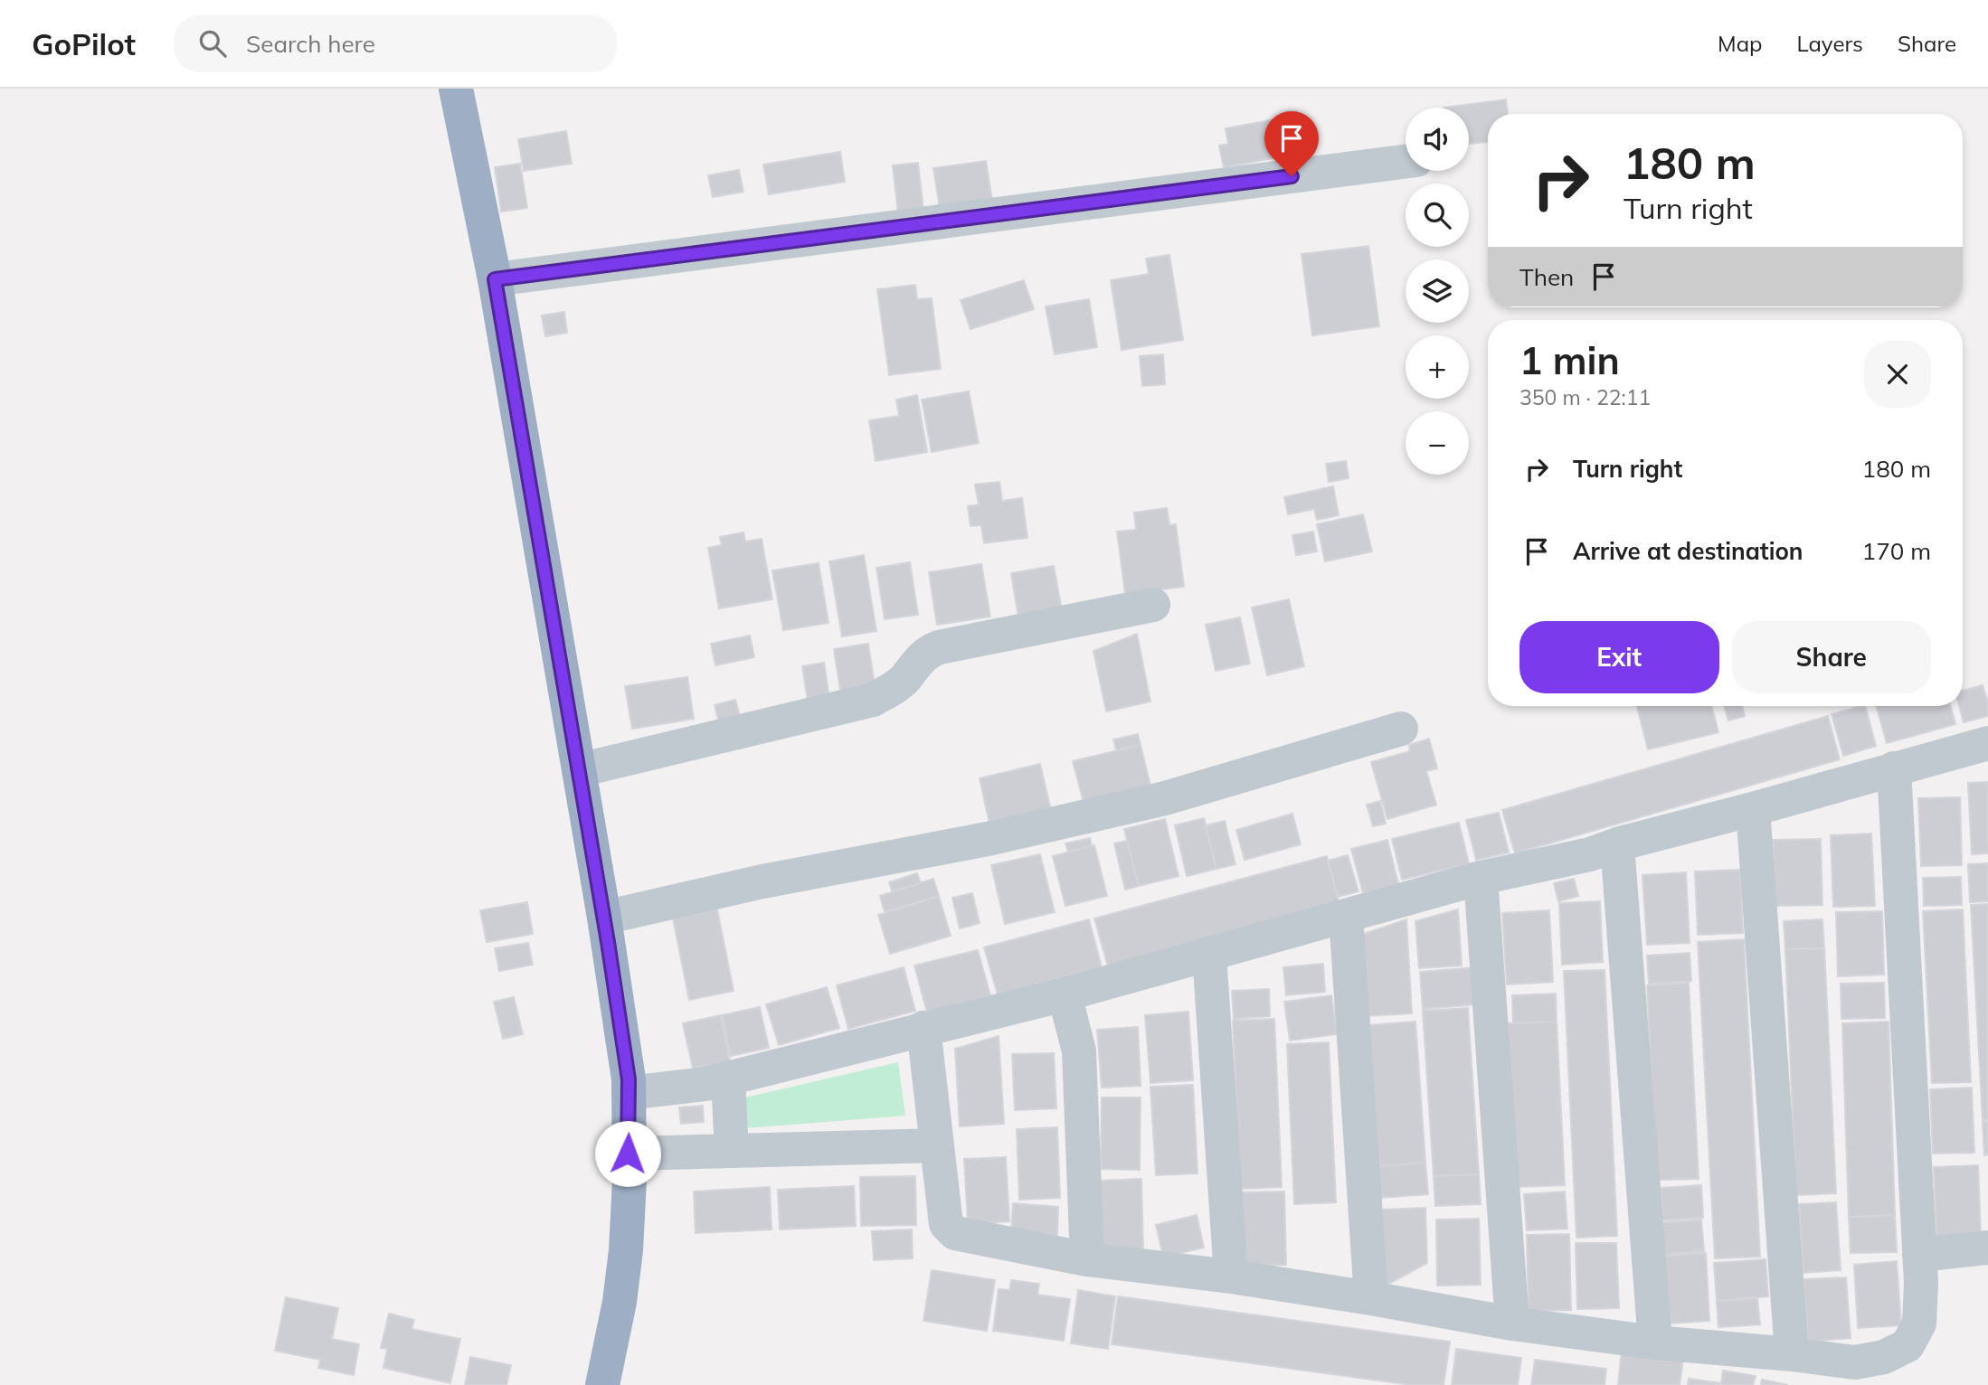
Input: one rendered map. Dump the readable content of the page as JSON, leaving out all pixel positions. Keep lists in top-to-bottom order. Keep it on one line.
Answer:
{"page":{"header":"GoPilot","search":"Search here","nav":["Map","Layers","Share"],"map_buttons":["+","−"],"turn":["180 m","Turn right"],"then":"Then","heading":["1 min","350 m · 22:11"],"list":[{"name":"Turn right","value":"180 m"},{"name":"Arrive at destination","value":"170 m"}],"buttons":["Exit","Share"]}}
